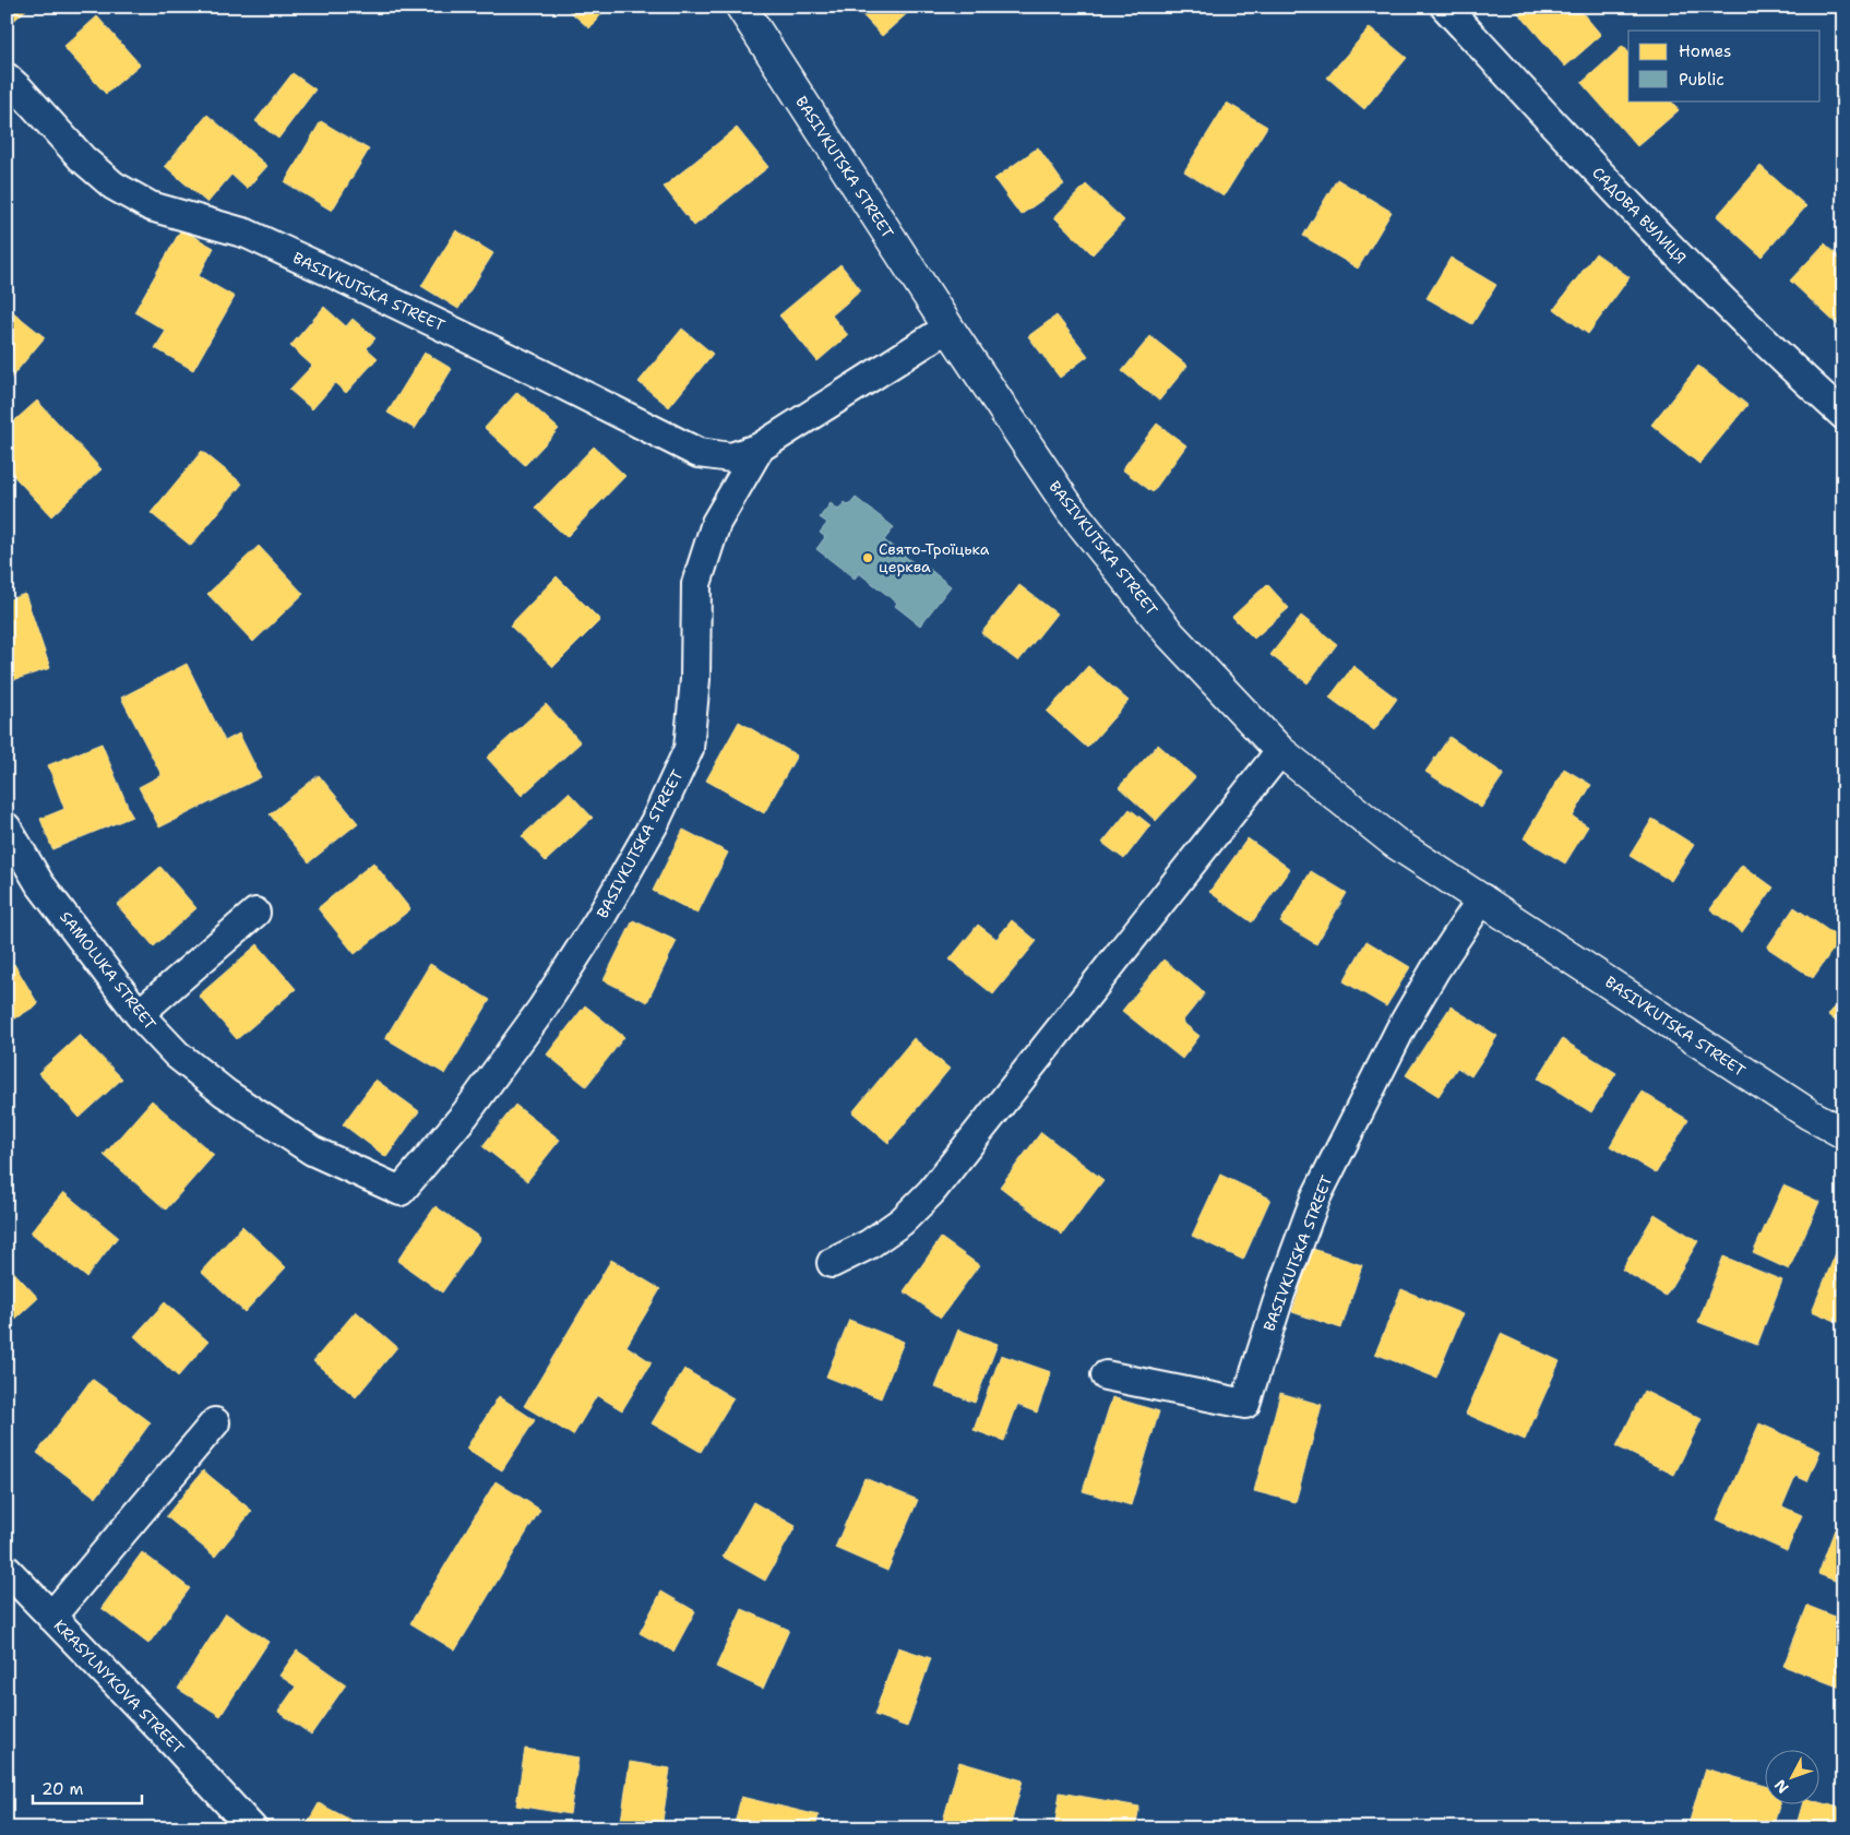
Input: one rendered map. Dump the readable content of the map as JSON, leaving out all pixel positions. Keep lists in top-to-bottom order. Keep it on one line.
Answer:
{"streets":{"main road":["BASIVKUTSKA STREET"],"street":["САДОВА ВУЛИЦЯ","SAMOLUKA STREET","KRASYLNYKOVA STREET"]},"crossings":[["BASIVKUTSKA STREET","SAMOLUKA STREET"]],"places":["Свято-Троїцька церква"],"legend":["Homes","Public"],"scale_bar":"20 m","north":"bottom left"}
